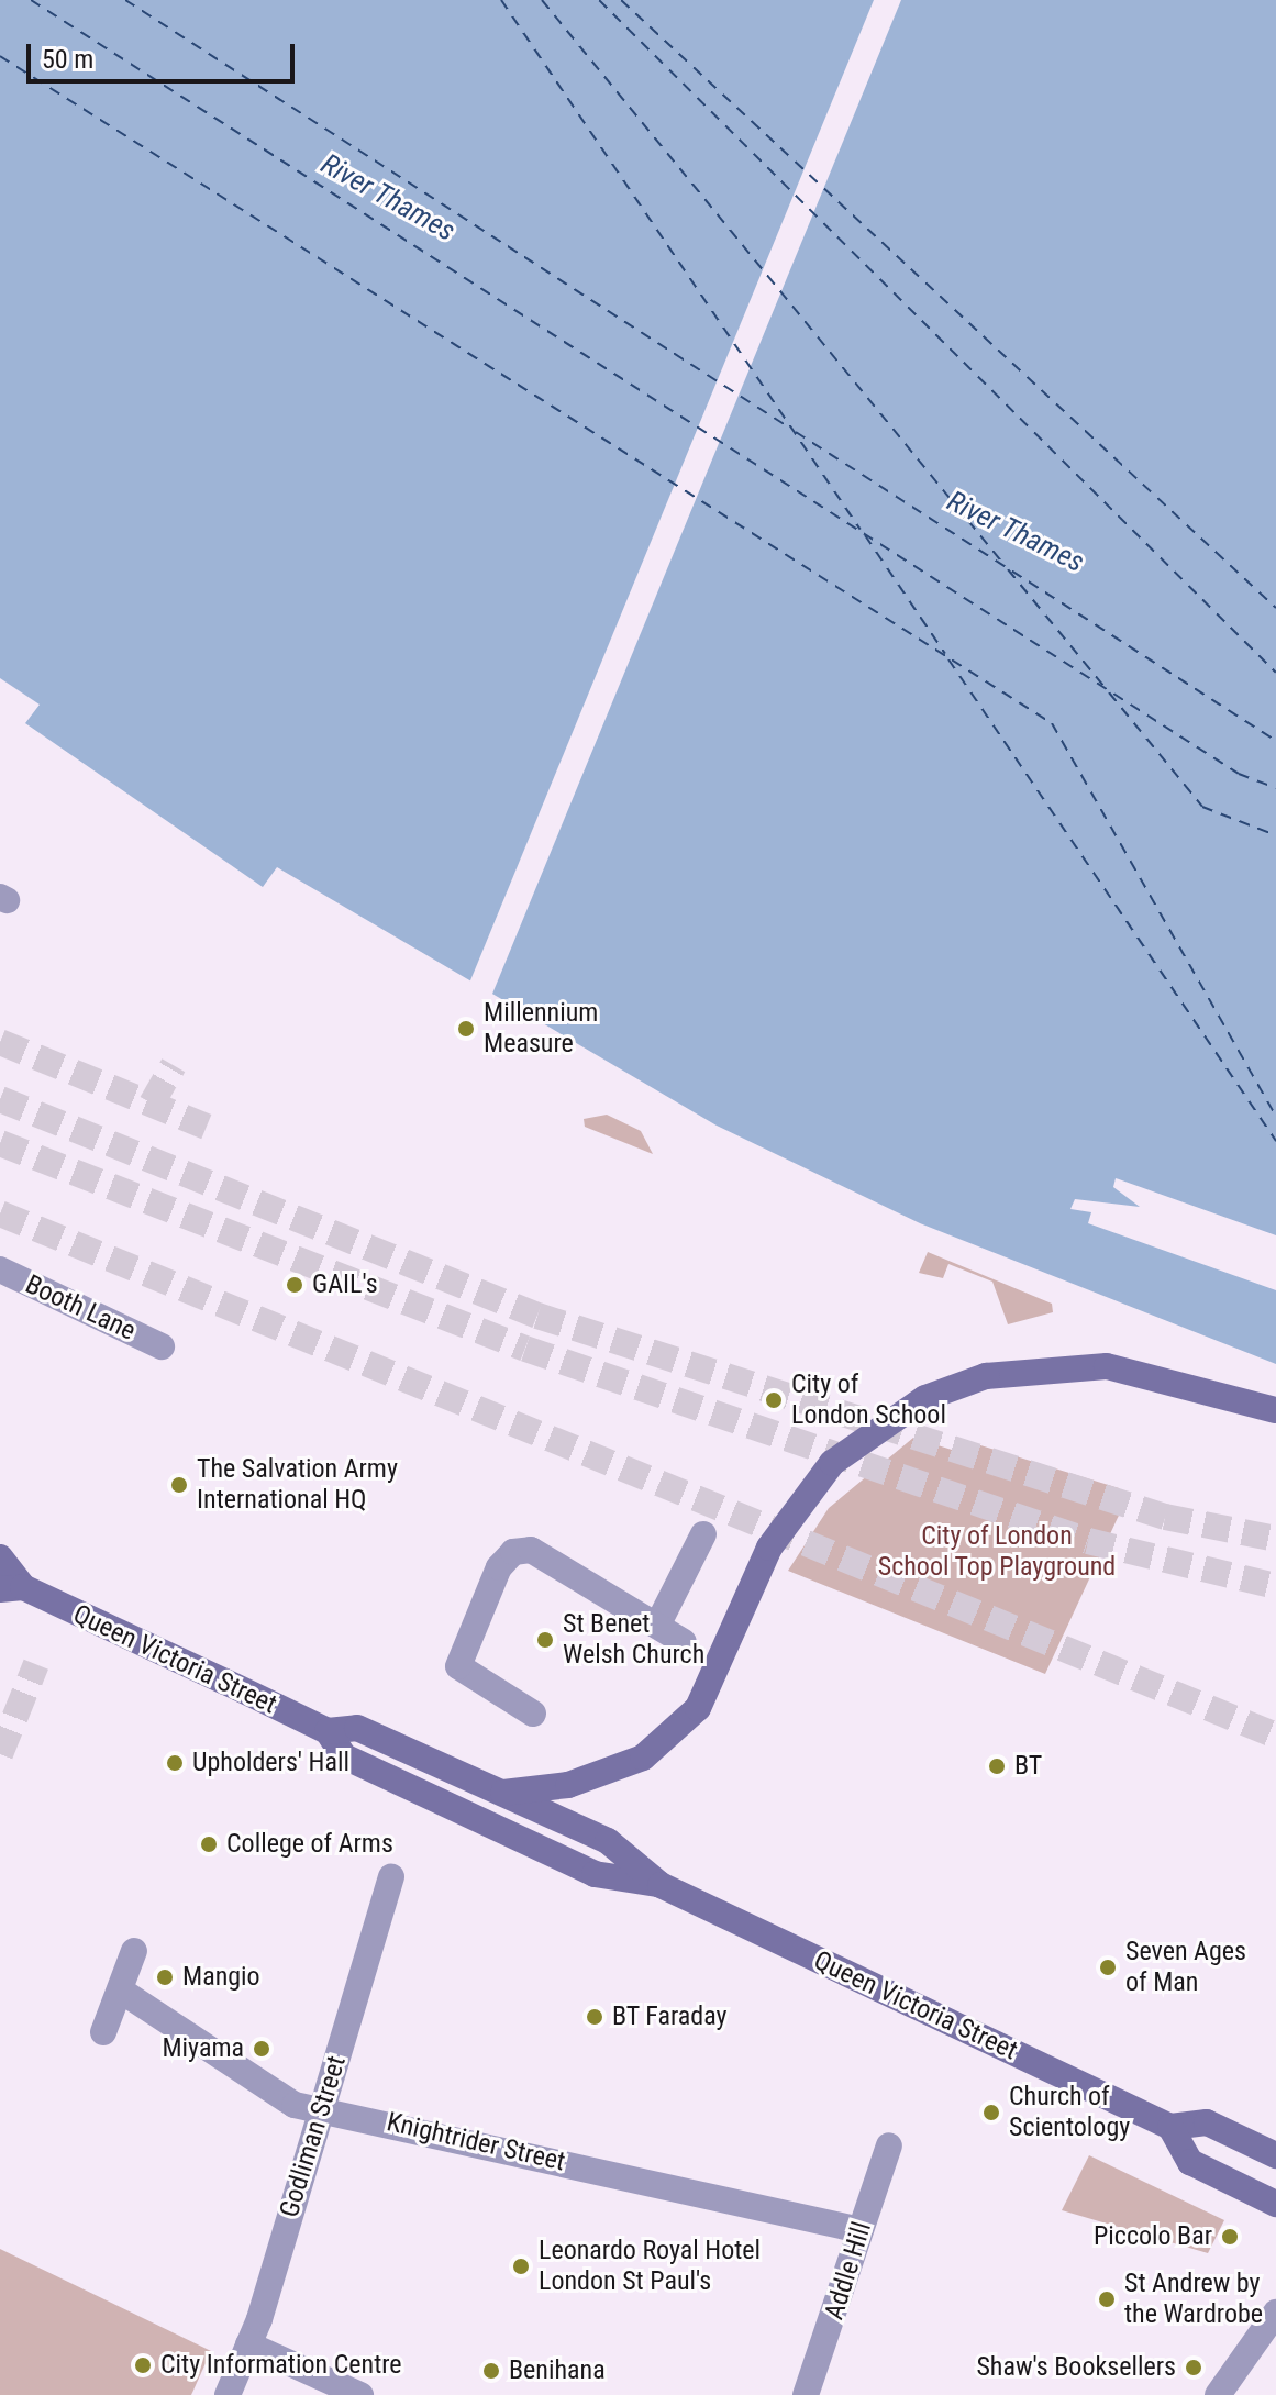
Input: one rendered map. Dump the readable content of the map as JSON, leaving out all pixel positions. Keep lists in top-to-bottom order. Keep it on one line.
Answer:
{"streets":{"street":["Booth Lane","Queen Victoria Street","Godliman Street","Knightrider Street","Addle Hill"]},"crossings":[["Godliman Street","Knightrider Street"],["Knightrider Street","Addle Hill"]],"water":["River Thames"],"parks":["City of London School Top Playground"],"places":["Millennium Measure","GAIL's","City of London School","The Salvation Army International HQ","St Benet Welsh Church","Upholders' Hall","BT","College of Arms","Seven Ages of Man","Mangio","BT Faraday","Miyama","Church of Scientology","Piccolo Bar","Leonardo Royal Hotel London St Paul's","St Andrew by the Wardrobe","City Information Centre","Shaw's Booksellers","Benihana"],"scale_bar":"50 m"}
